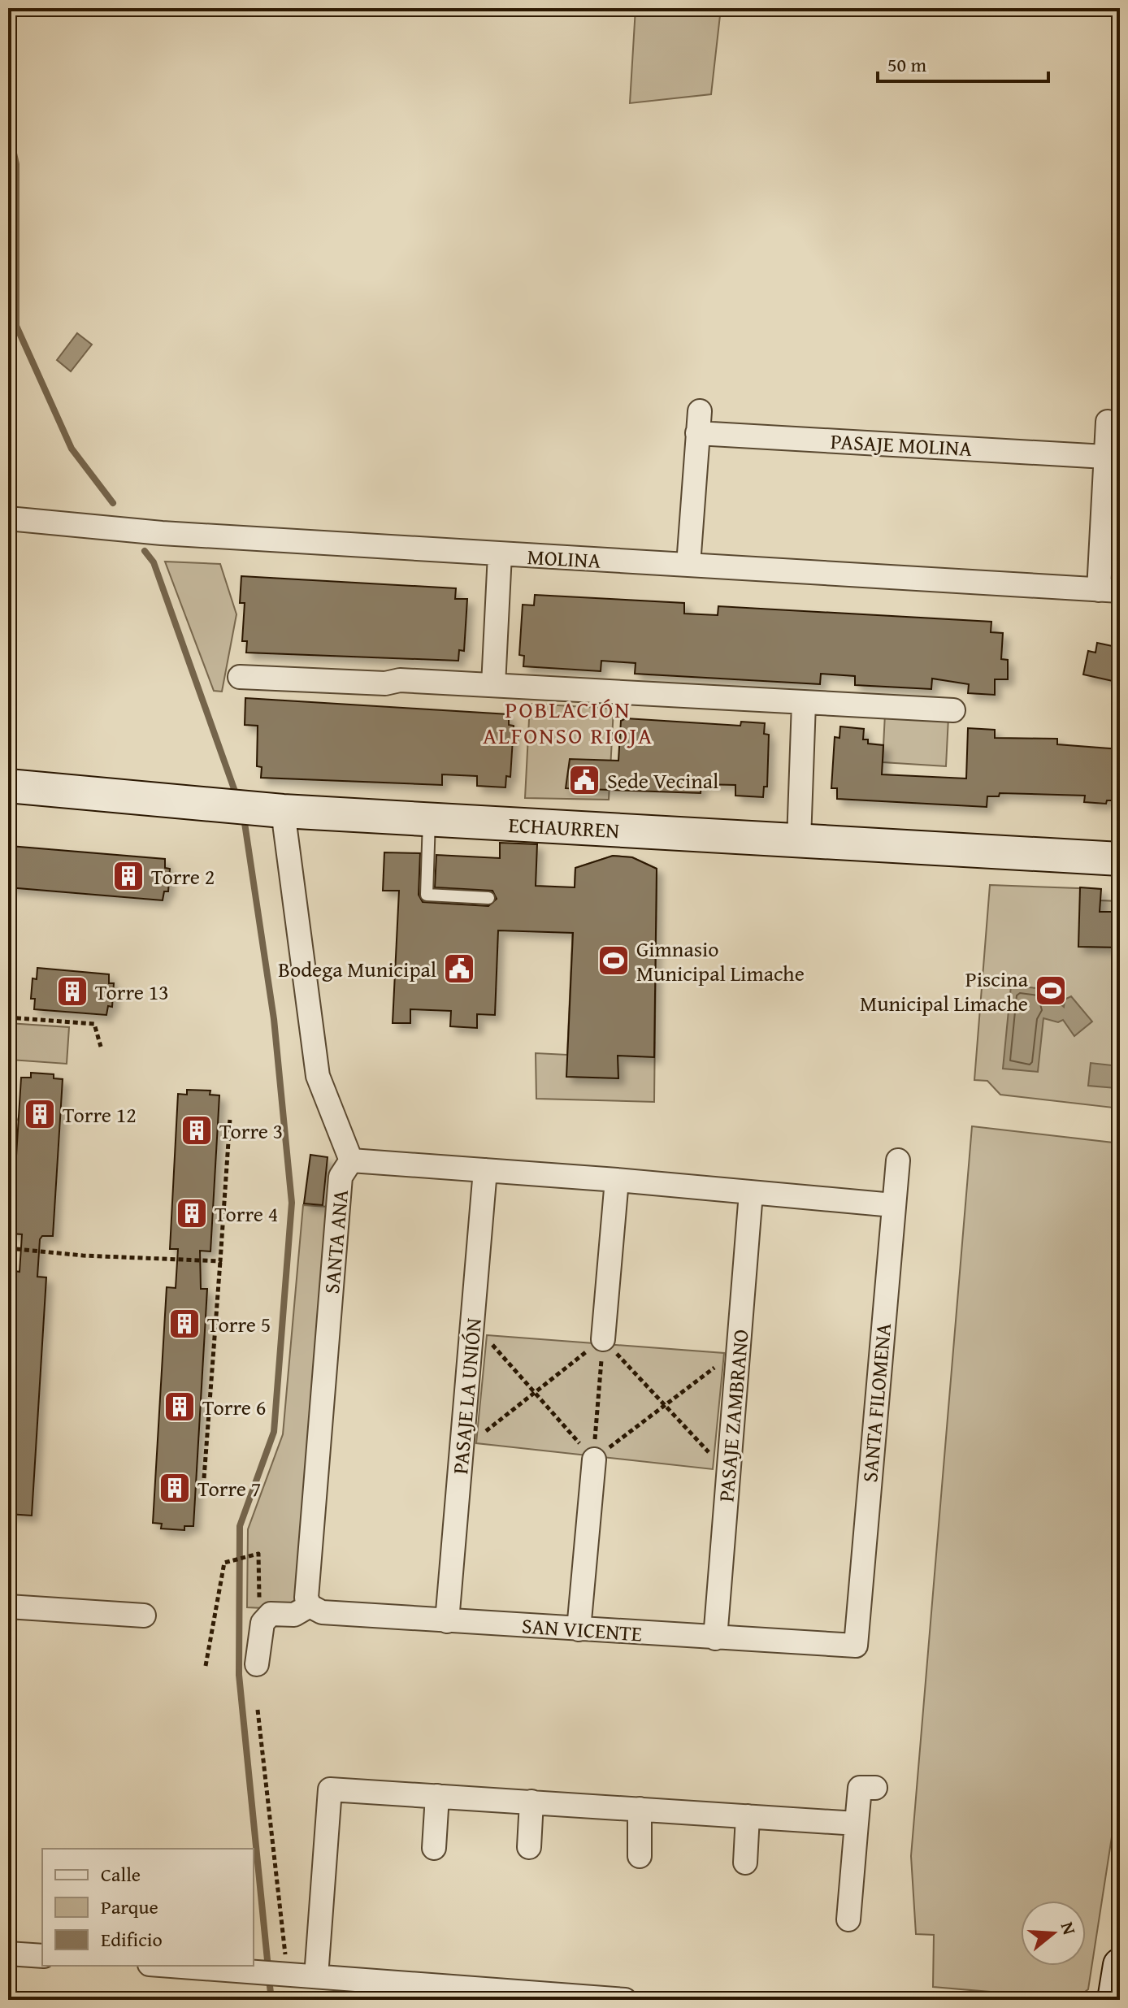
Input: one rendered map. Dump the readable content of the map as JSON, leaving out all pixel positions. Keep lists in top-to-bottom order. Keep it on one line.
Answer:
{"streets":{"street":["PASAJE MOLINA","MOLINA","ECHAURREN","SANTA ANA","PASAJE LA UNIÓN","SANTA FILOMENA","PASAJE ZAMBRANO","SAN VICENTE"]},"crossings":[["PASAJE MOLINA","MOLINA"],["ECHAURREN","SANTA ANA"],["SANTA ANA","SAN VICENTE"],["PASAJE LA UNIÓN","SAN VICENTE"],["SANTA FILOMENA","SAN VICENTE"],["PASAJE ZAMBRANO","SAN VICENTE"]],"districts":["POBLACIÓN ALFONSO RIOJA"],"places":{"public building":["Sede Vecinal","Bodega Municipal"],"building":["Torre 2","Torre 13","Torre 12","Torre 3","Torre 4","Torre 5","Torre 6","Torre 7"],"sports":["Gimnasio Municipal Limache","Piscina Municipal Limache"]},"legend":["Calle","Parque","Edificio"],"scale_bar":"50 m","north":"right"}
